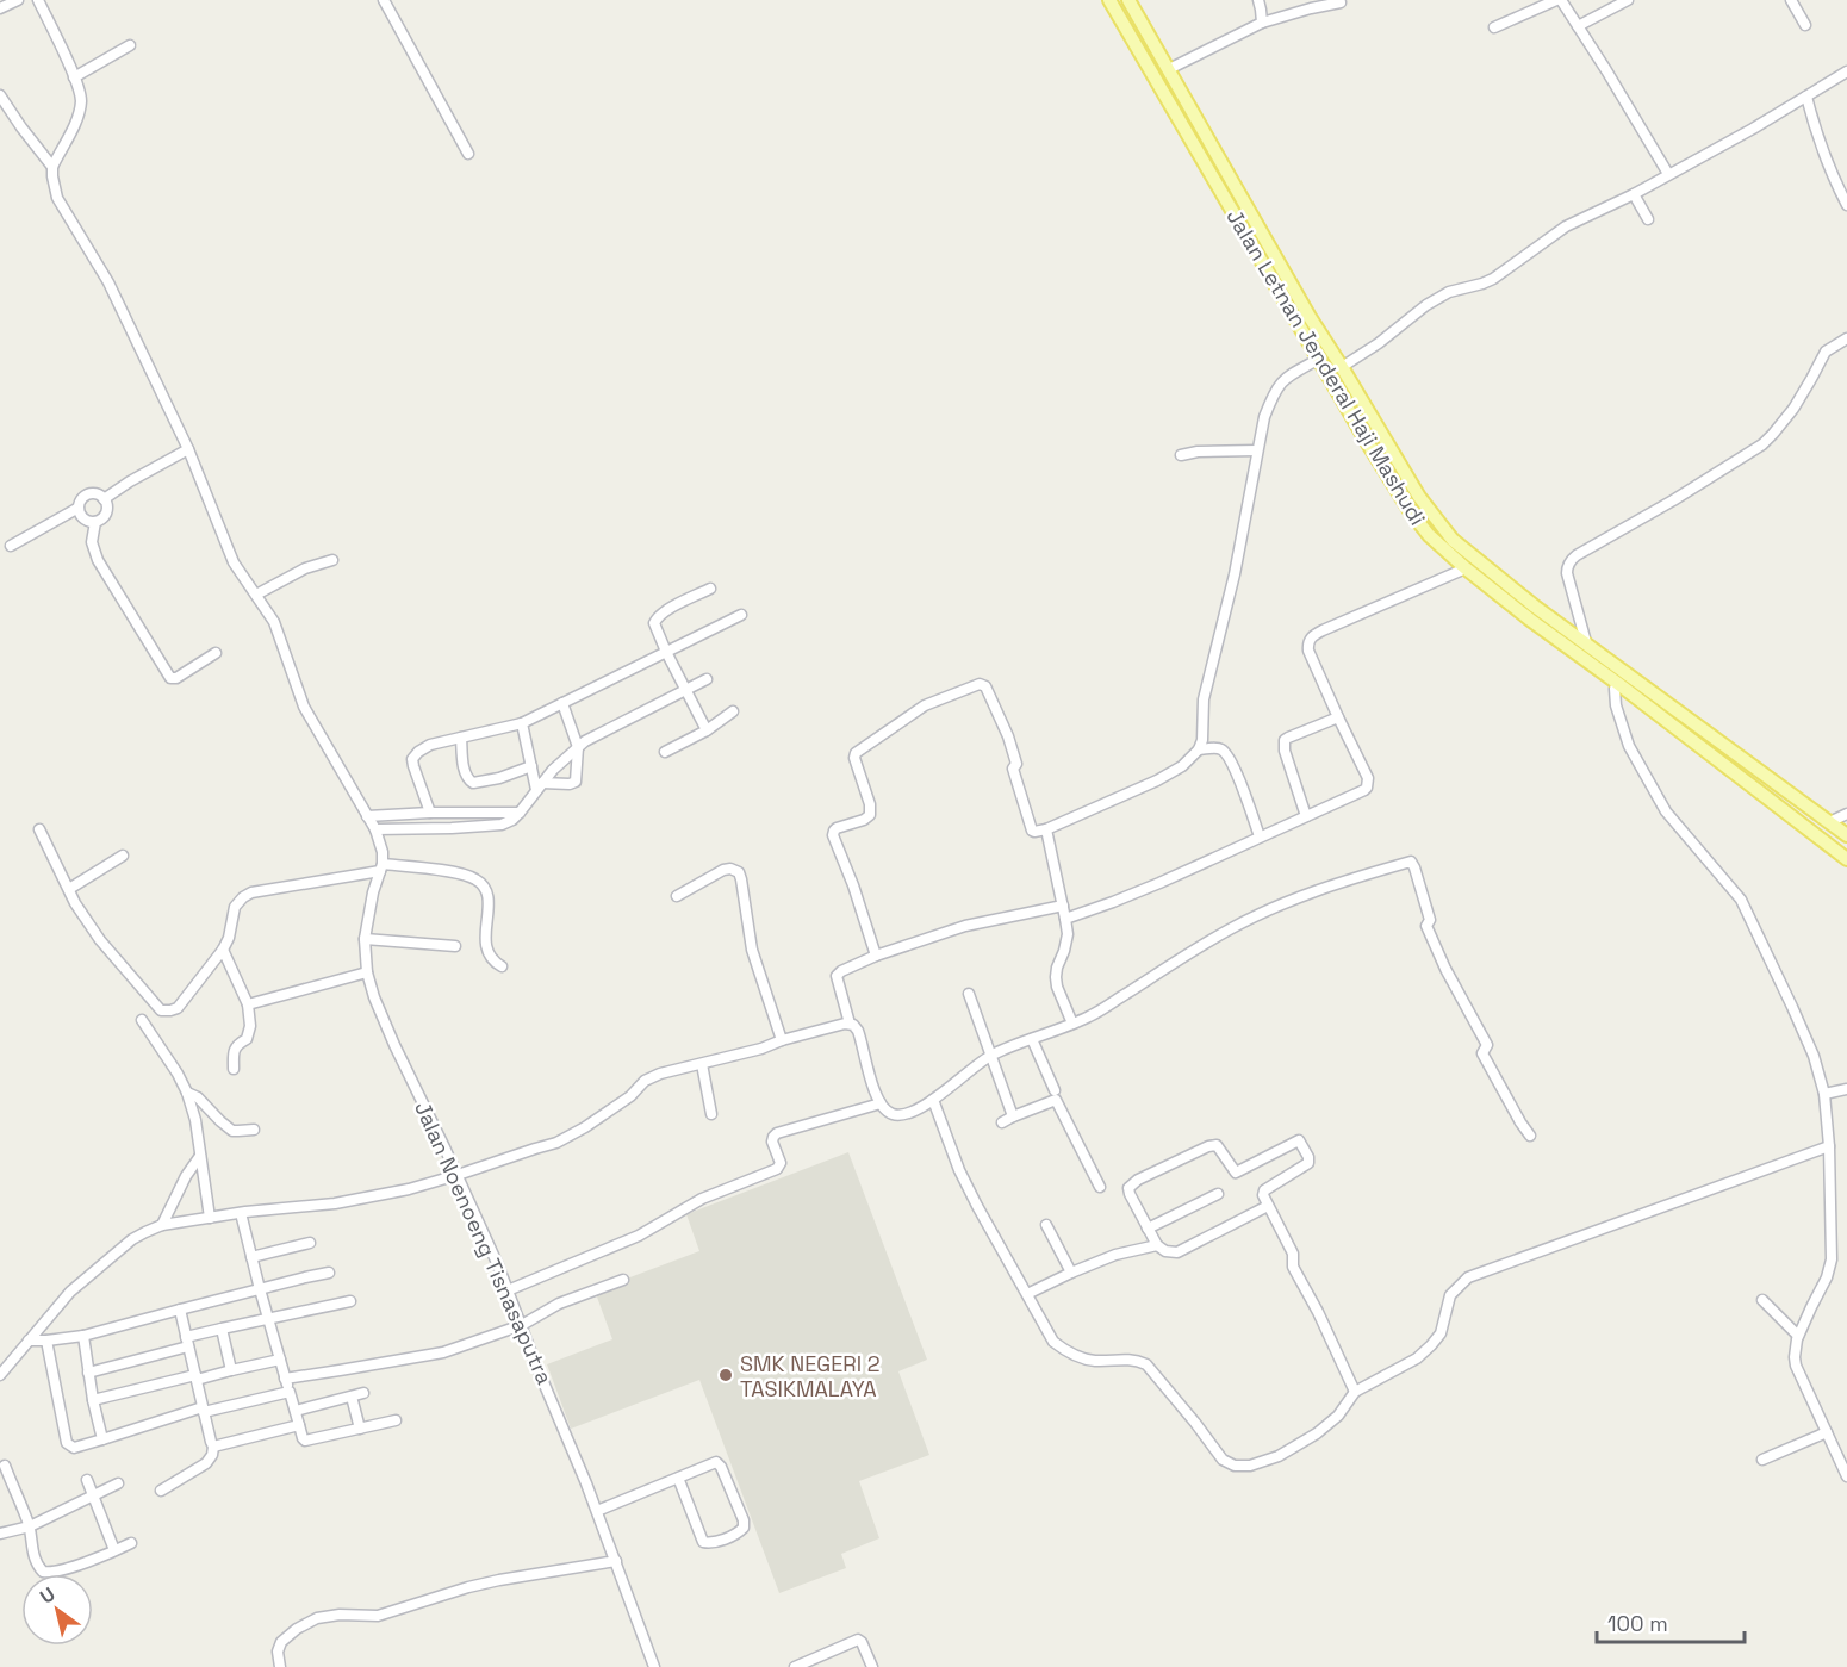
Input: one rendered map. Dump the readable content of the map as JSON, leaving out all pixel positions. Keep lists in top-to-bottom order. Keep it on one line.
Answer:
{"streets":{"main road":["Jalan Letnan Jenderal Haji Mashudi"],"street":["Jalan Noenoeng Tisnasaputra"]},"places":["SMK NEGERI 2 TASIKMALAYA"],"scale_bar":"100 m","north":"top left"}
